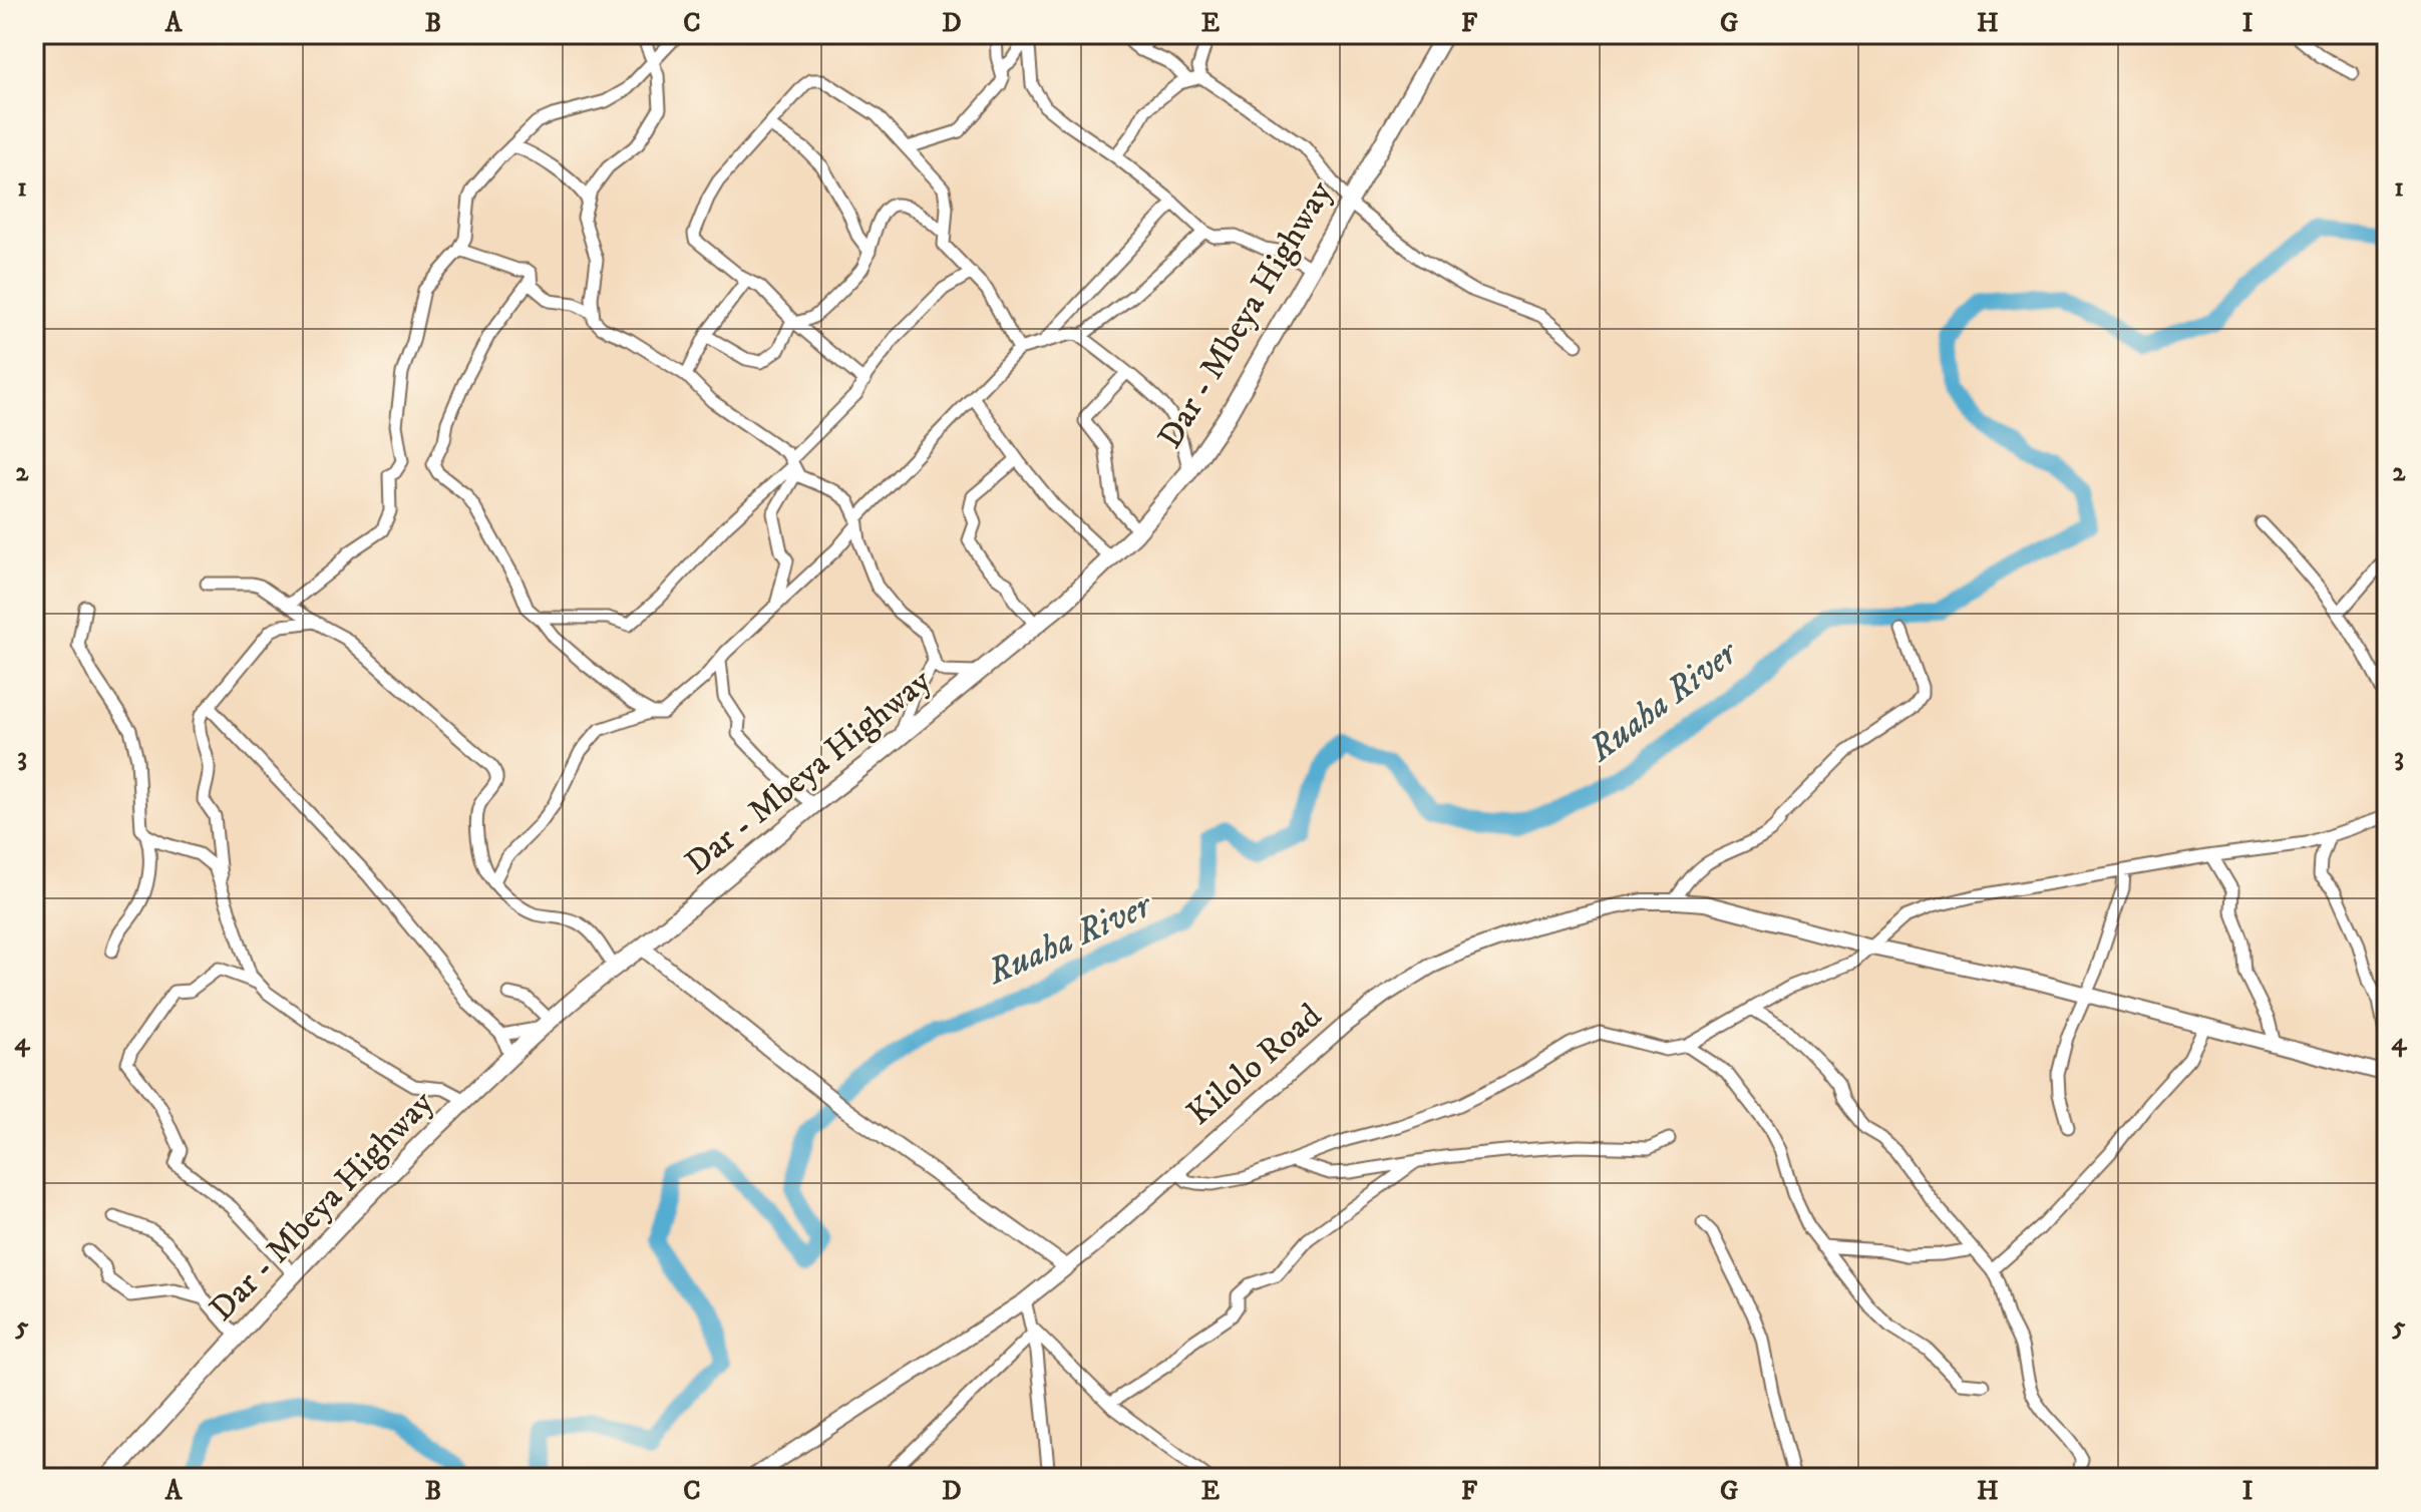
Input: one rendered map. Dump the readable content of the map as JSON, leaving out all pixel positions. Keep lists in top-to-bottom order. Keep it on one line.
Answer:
{"streets":{"highway":["Dar - Mbeya Highway"],"main road":["Kilolo Road"]},"water":["Ruaha River"],"grid":{"columns":["A","B","C","D","E","F","G","H","I"],"rows":["1","2","3","4","5"]}}
